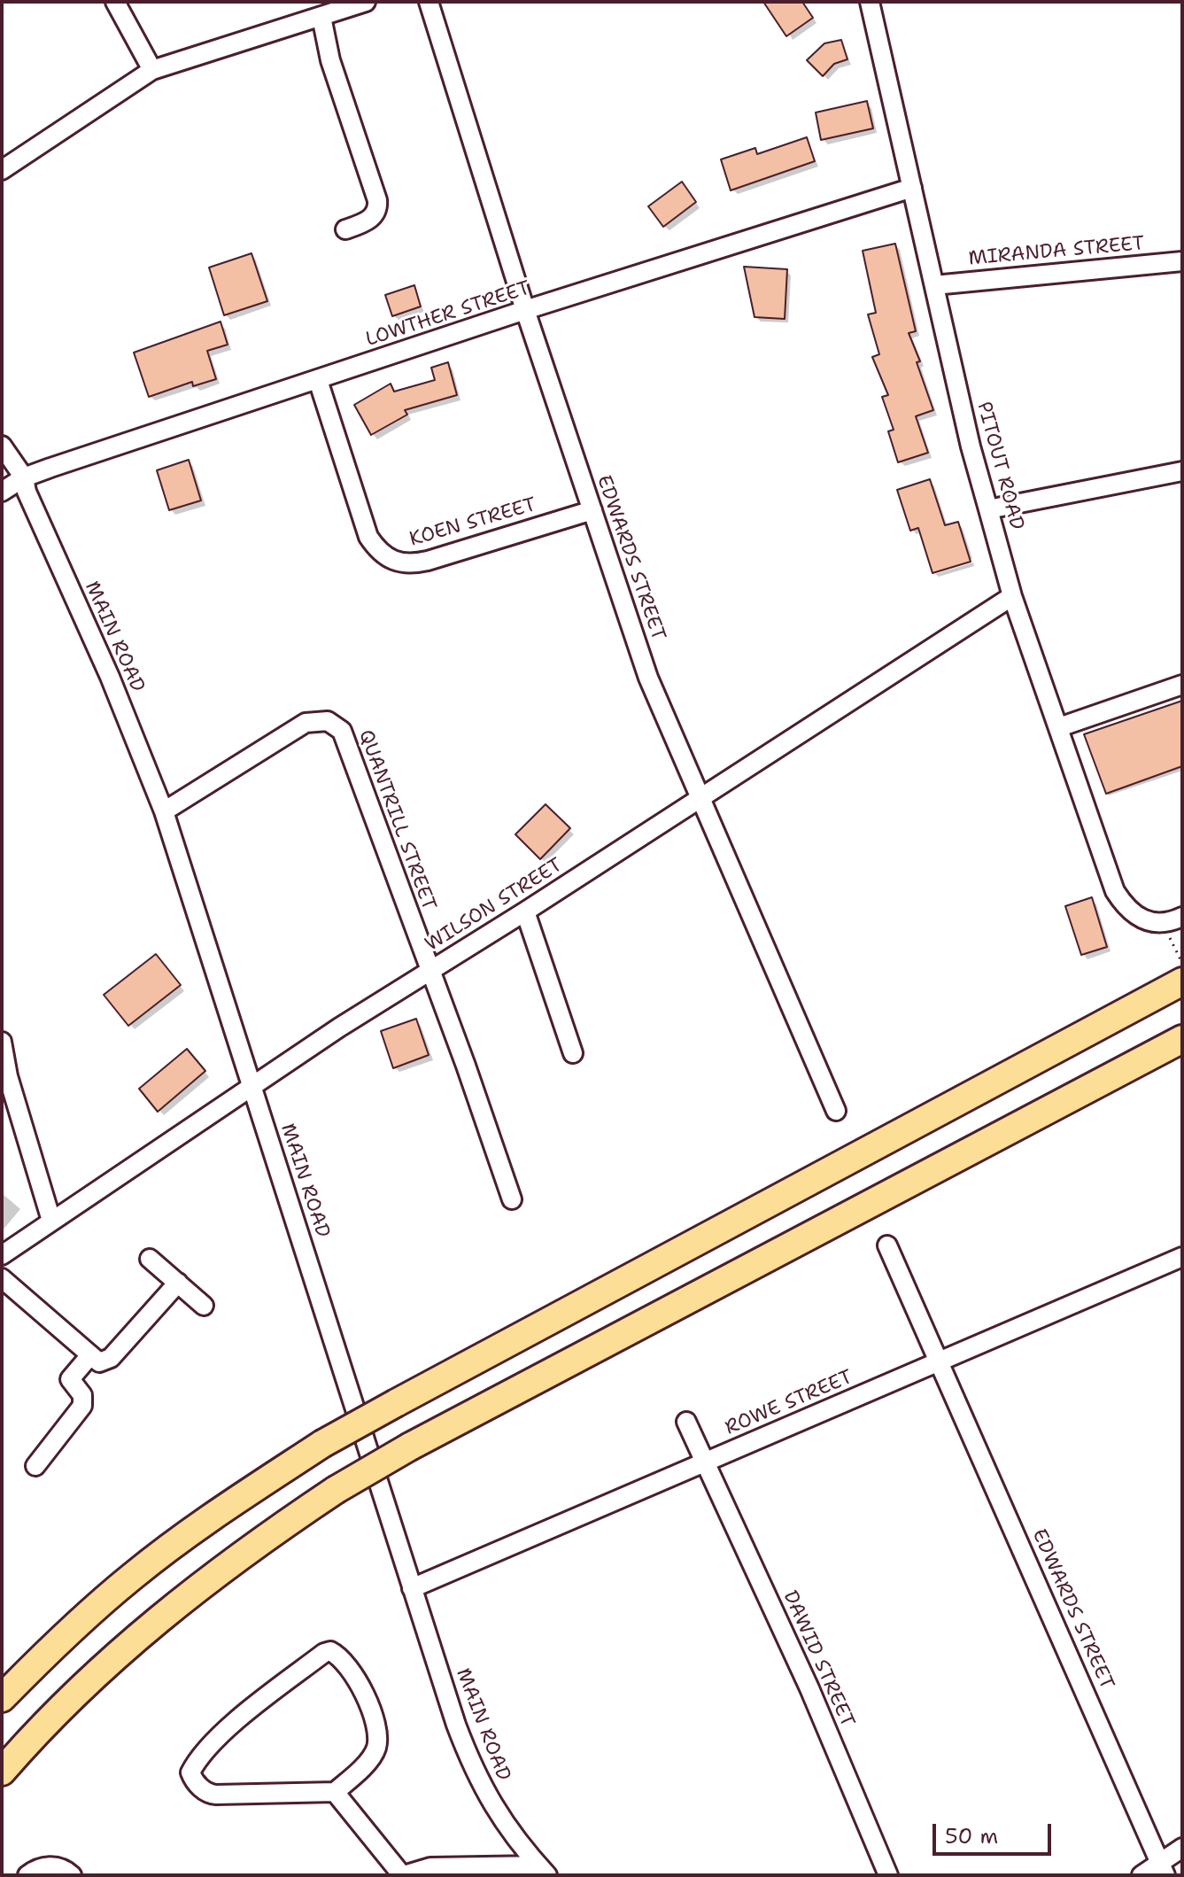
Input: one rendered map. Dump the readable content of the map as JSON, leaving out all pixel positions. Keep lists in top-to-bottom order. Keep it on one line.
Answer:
{"streets":{"street":["MIRANDA STREET","LOWTHER STREET","PITOUT ROAD","KOEN STREET","EDWARDS STREET","MAIN ROAD","QUANTRILL STREET","WILSON STREET","ROWE STREET","DAWID STREET"]},"crossings":[["MIRANDA STREET","PITOUT ROAD"],["LOWTHER STREET","PITOUT ROAD"],["LOWTHER STREET","KOEN STREET"],["LOWTHER STREET","EDWARDS STREET"],["LOWTHER STREET","MAIN ROAD"],["PITOUT ROAD","WILSON STREET"],["KOEN STREET","EDWARDS STREET"],["EDWARDS STREET","WILSON STREET"],["EDWARDS STREET","ROWE STREET"],["MAIN ROAD","QUANTRILL STREET"],["MAIN ROAD","WILSON STREET"],["MAIN ROAD","ROWE STREET"],["QUANTRILL STREET","WILSON STREET"],["ROWE STREET","DAWID STREET"]],"scale_bar":"50 m"}
